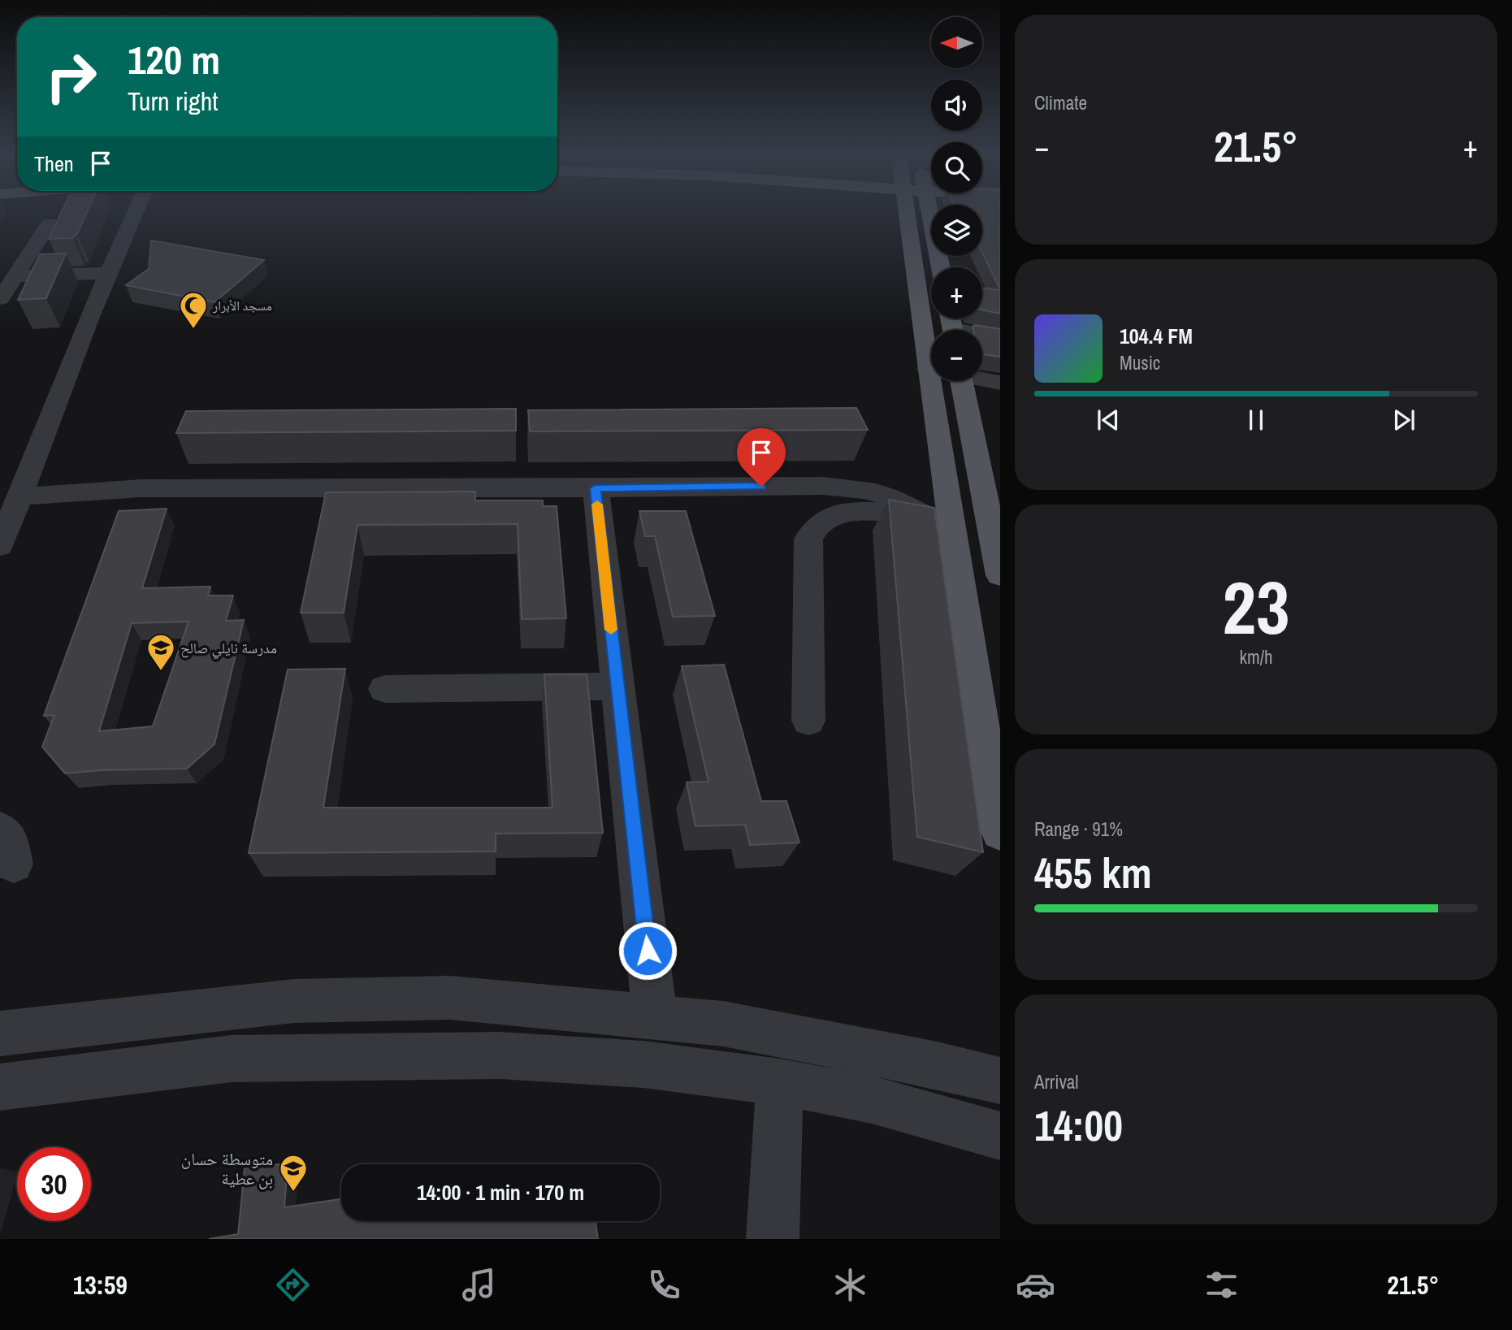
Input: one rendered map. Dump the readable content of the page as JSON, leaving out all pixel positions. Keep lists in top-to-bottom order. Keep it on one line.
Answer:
{"places":{"mosque":["مسجد الأبرار"],"school or university":["مدرسة نايلي صالح","متوسطة حسان بن عطية"]},"north":"left","page":{"tile":["Climate",["23","km/h"],["Range · 91%","455 km"],["Arrival","14:00"]],"map_buttons":["+","−"],"turn":["120 m","Turn right"],"heat":["−","21.5°","+"],"then":"Then","song":["104.4 FM","Music"],"limit":"30","trip":"14:00 · 1 min · 170 m","tabs":["13:59","21.5°"]}}
